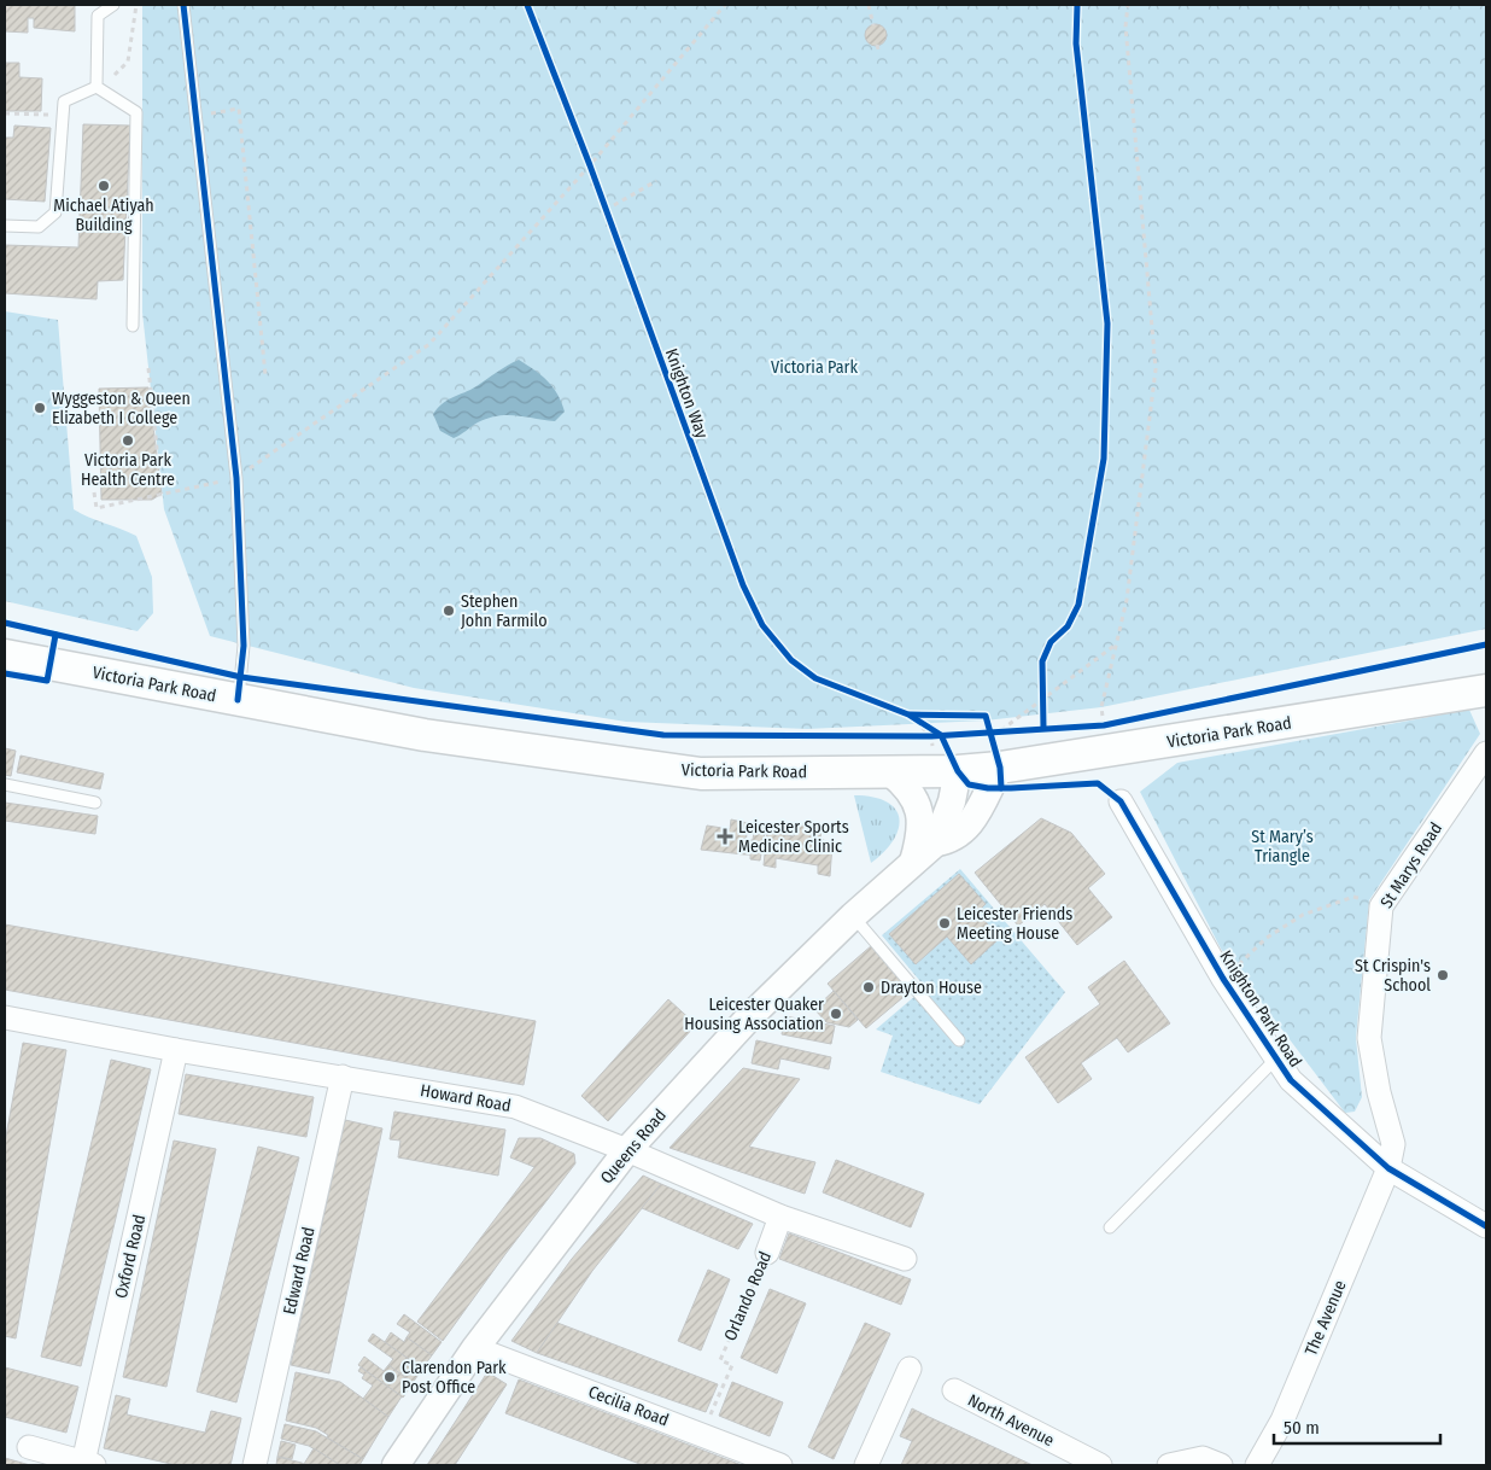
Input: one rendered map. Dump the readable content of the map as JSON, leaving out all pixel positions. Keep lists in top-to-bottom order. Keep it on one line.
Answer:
{"streets":{"main road":["Victoria Park Road"],"street":["St Marys Road","Knighton Park Road","Howard Road","Queens Road","Oxford Road","Edward Road","Orlando Road","The Avenue","Cecilia Road","North Avenue"],"cycle path":["Knighton Way"]},"crossings":[["Victoria Park Road","Queens Road"],["St Marys Road","Knighton Park Road"],["St Marys Road","The Avenue"],["Knighton Park Road","The Avenue"],["Howard Road","Queens Road"],["Howard Road","Oxford Road"],["Howard Road","Edward Road"],["Howard Road","Orlando Road"],["Queens Road","Cecilia Road"],["Orlando Road","Cecilia Road"]],"parks":["Victoria Park","St Mary’s Triangle"],"places":{"other":["Michael Atiyah Building","Wyggeston & Queen Elizabeth I College","Victoria Park Health Centre","Stephen John Farmilo","Leicester Friends Meeting House","St Crispin's School","Drayton House","Leicester Quaker Housing Association","Clarendon Park Post Office"],"health":["Leicester Sports Medicine Clinic"]},"scale_bar":"50 m"}
